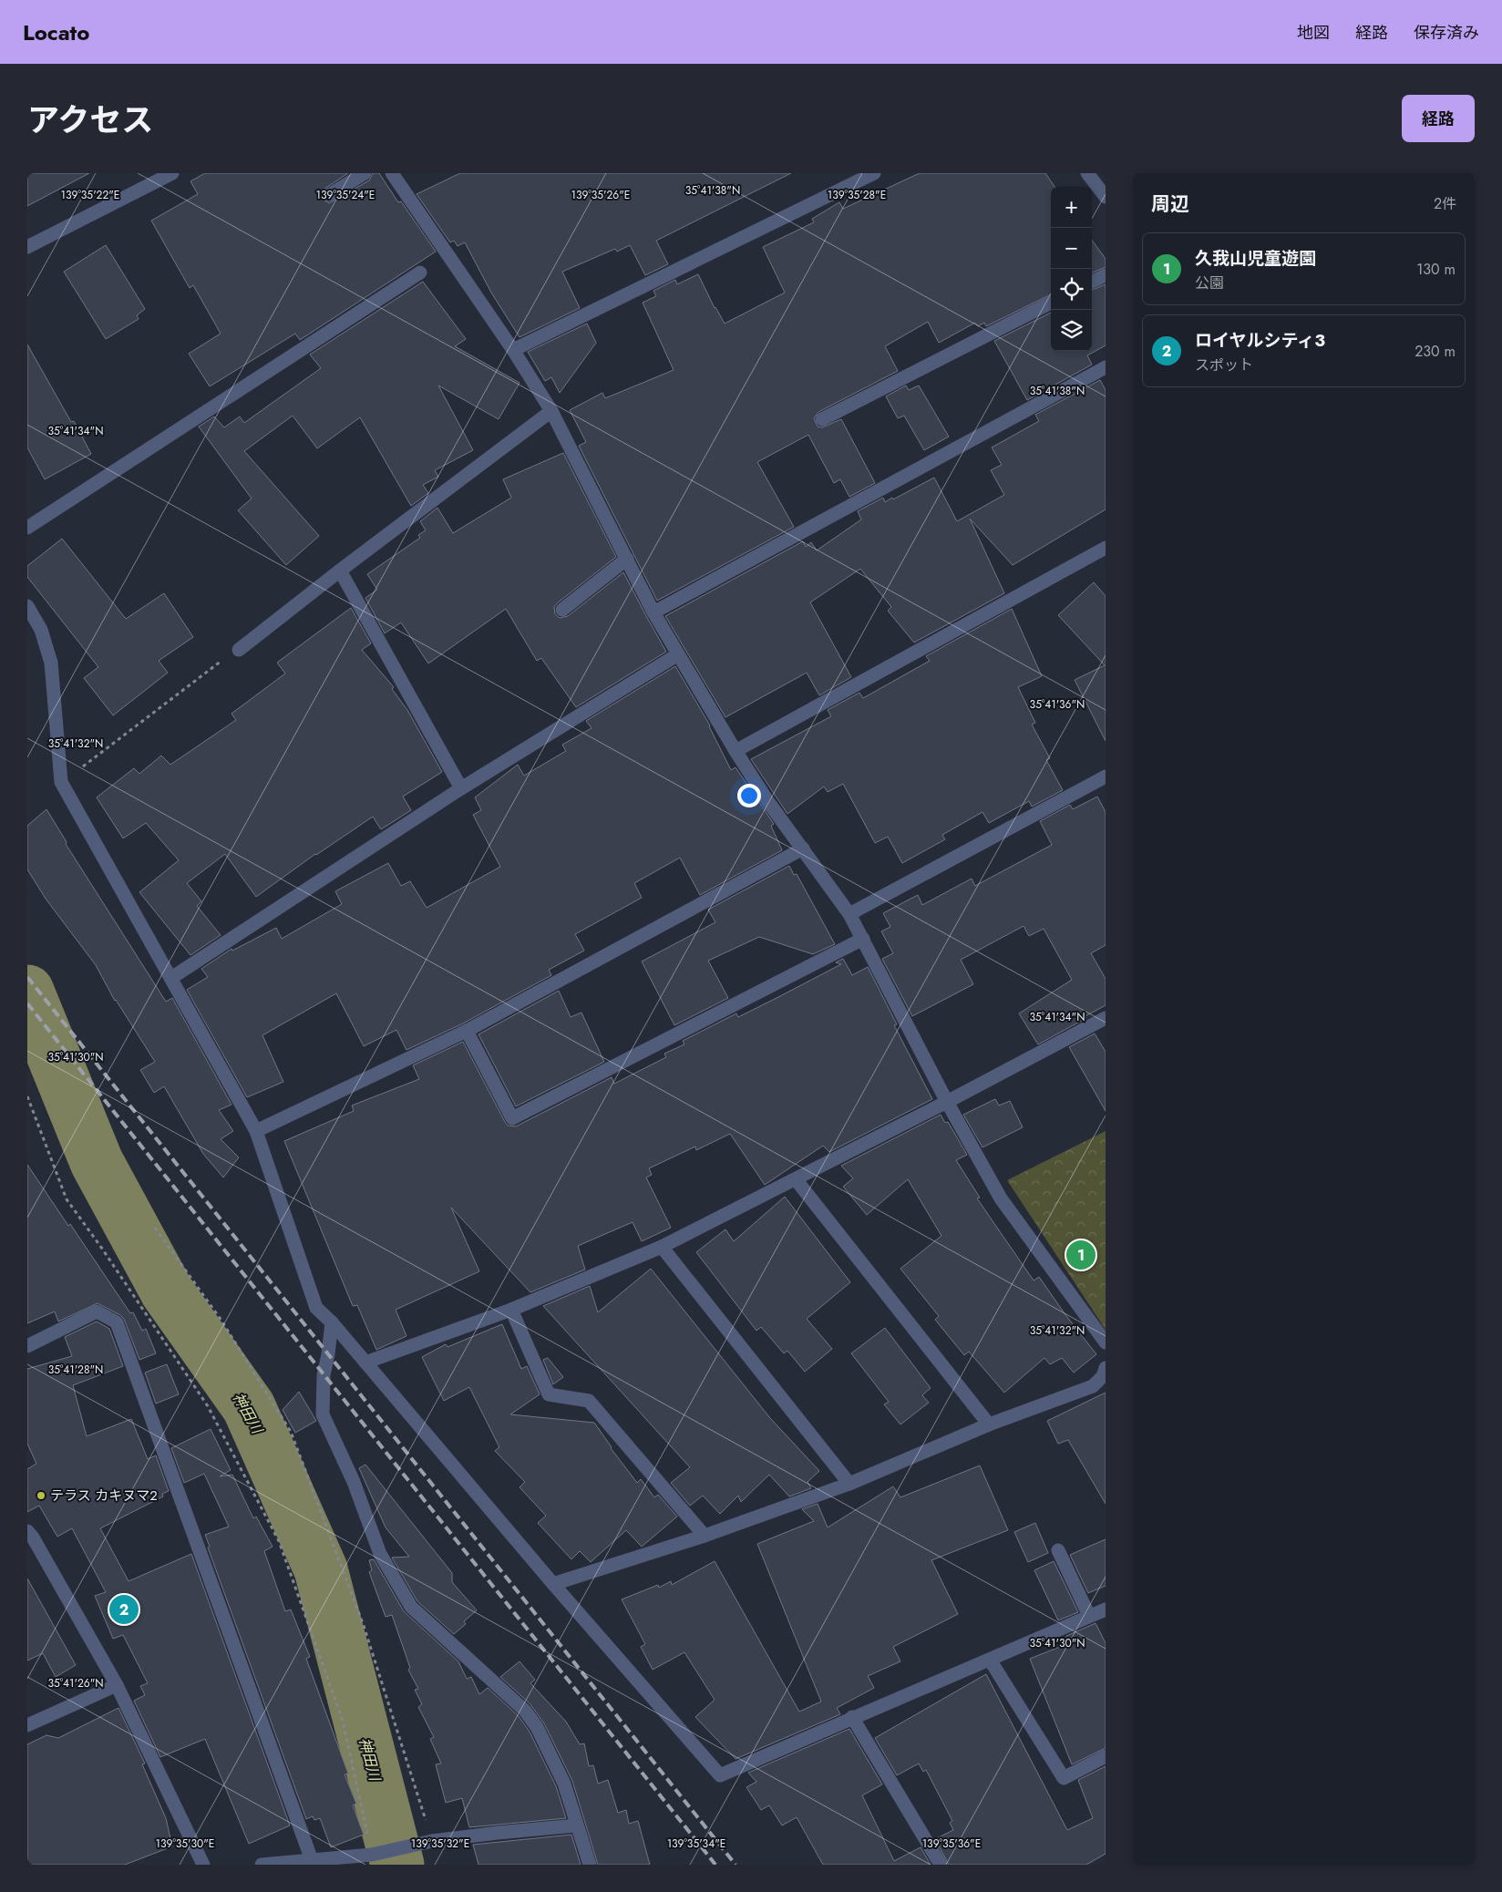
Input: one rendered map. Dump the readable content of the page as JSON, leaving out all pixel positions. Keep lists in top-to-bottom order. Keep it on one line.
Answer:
{"water":["神田川"],"places":["テラス カキヌマ2"],"page":{"header":"Locato","nav":["地図","経路","保存済み"],"title":"アクセス","buttons":"経路","heading":["周辺","2件"],"map_buttons":["+","−"],"list":[{"mark":"1","name":"久我山児童遊園","note":"公園","value":"130 m"},{"mark":"2","name":"ロイヤルシティ3","note":"スポット","value":"230 m"}],"pins":["1","2"]},"coordinates":["35°41'38\"N","139°35'22\"E","139°35'24\"E","139°35'26\"E","139°35'28\"E","35°41'34\"N","35°41'36\"N","35°41'32\"N","35°41'30\"N","35°41'28\"N","35°41'26\"N","139°35'30\"E","139°35'32\"E","139°35'34\"E","139°35'36\"E"]}
